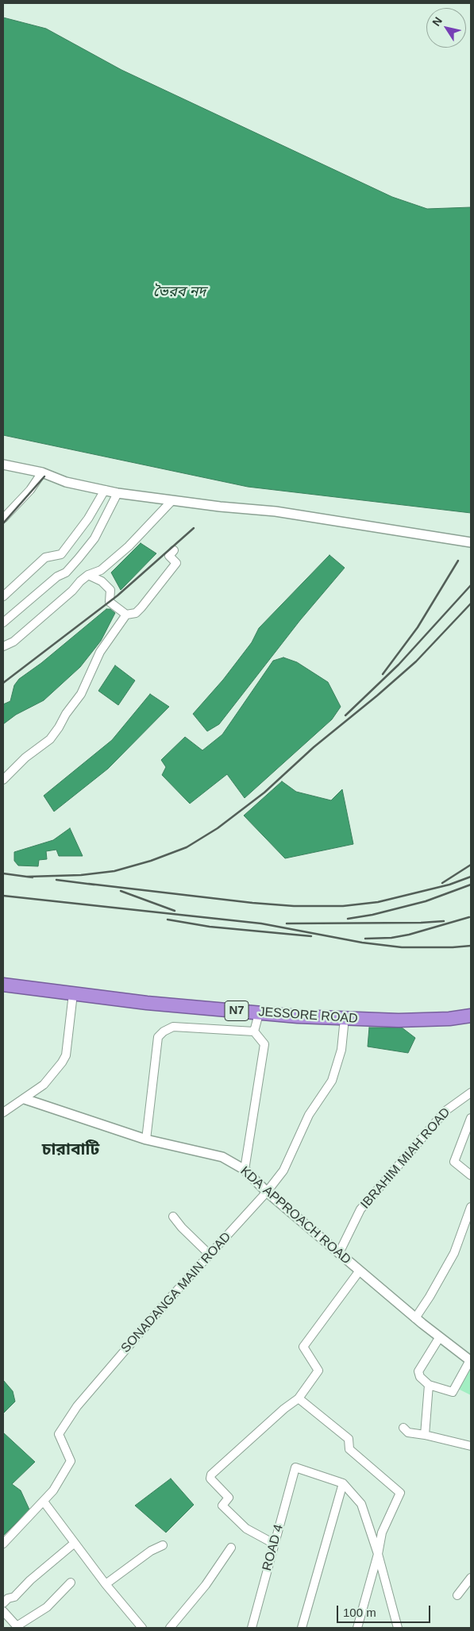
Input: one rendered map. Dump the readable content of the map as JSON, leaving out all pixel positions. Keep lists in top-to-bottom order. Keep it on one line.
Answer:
{"streets":{"highway":["N7","JESSORE ROAD"],"street":["IBRAHIM MIAH ROAD","KDA APPROACH ROAD","SONADANGA MAIN ROAD","ROAD 4"]},"crossings":[["JESSORE ROAD","SONADANGA MAIN ROAD"],["IBRAHIM MIAH ROAD","KDA APPROACH ROAD"],["KDA APPROACH ROAD","SONADANGA MAIN ROAD"]],"districts":["চারাবাটি"],"water":["ভৈরব নদ"],"scale_bar":"100 m","north":"top left"}
